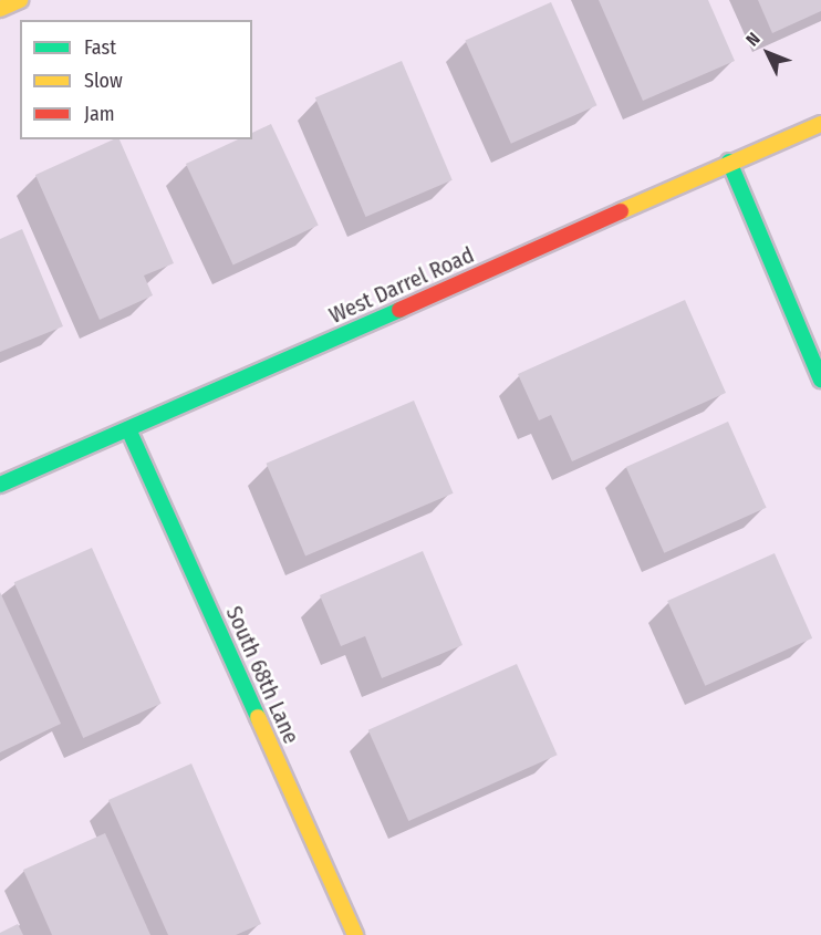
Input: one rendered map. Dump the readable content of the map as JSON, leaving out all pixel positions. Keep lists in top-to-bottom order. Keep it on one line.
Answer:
{"streets":{"street":["West Darrel Road","South 68th Lane"]},"crossings":[["West Darrel Road","South 68th Lane"]],"legend":["Fast","Slow","Jam"],"north":"top left"}
